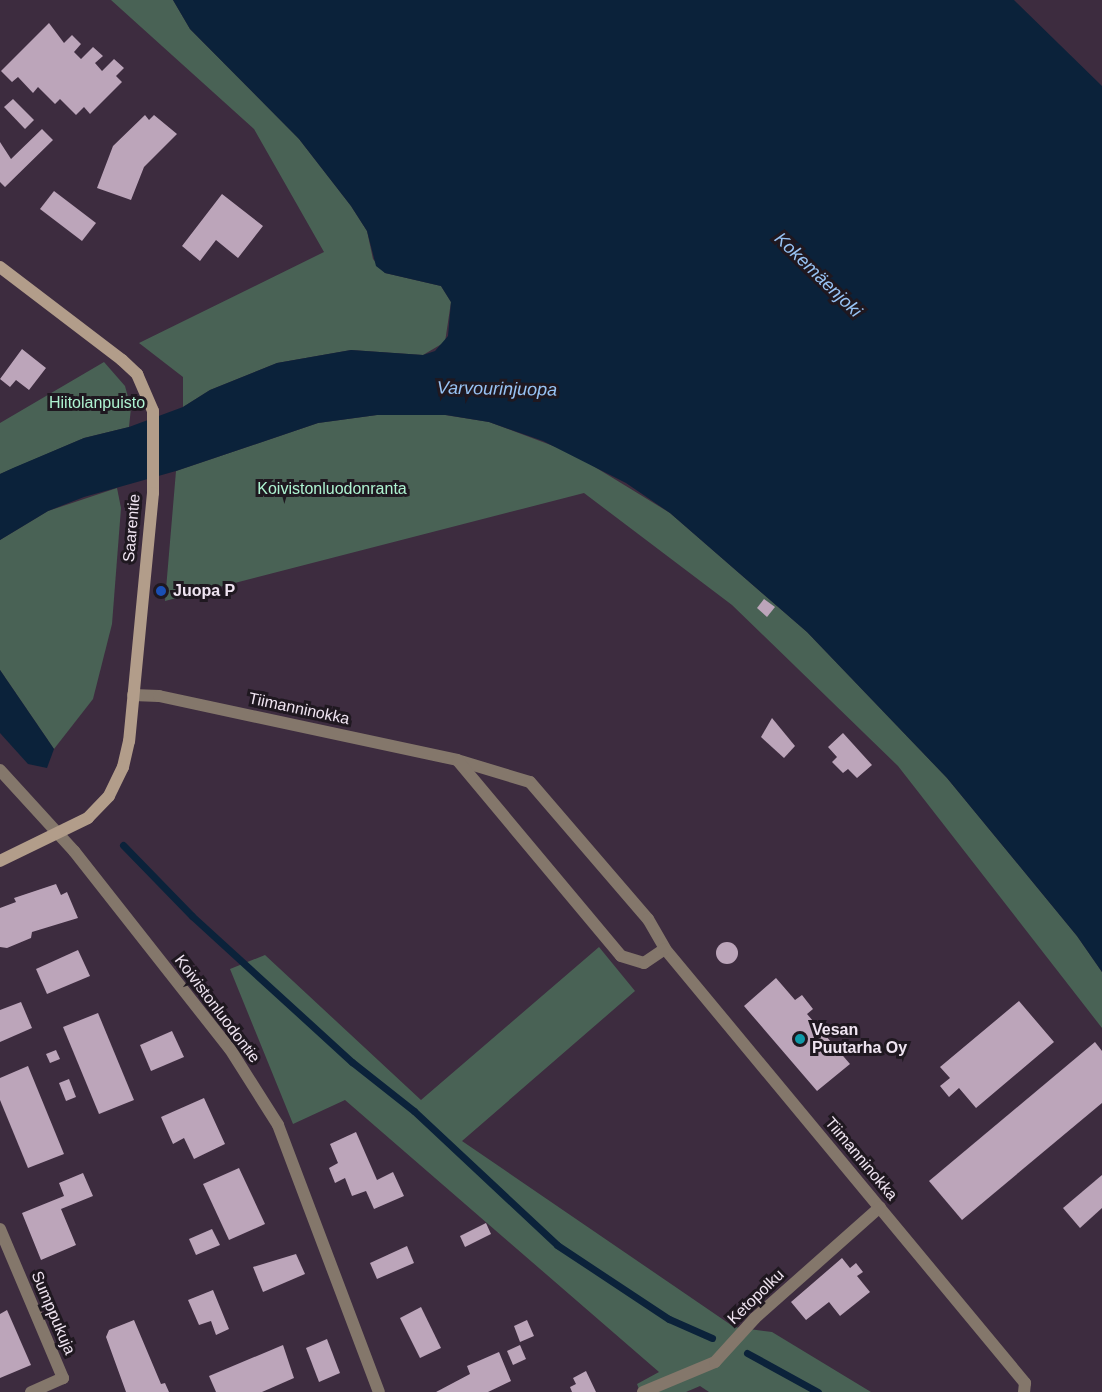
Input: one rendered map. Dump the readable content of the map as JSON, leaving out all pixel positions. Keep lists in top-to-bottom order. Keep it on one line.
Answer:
{"streets":{"street":["Saarentie","Tiimanninokka","Koivistonluodontie","Ketopolku","Sumppukuja"]},"crossings":[["Saarentie","Tiimanninokka"],["Saarentie","Koivistonluodontie"],["Tiimanninokka","Ketopolku"]],"water":["Kokemäenjoki","Varvourinjuopa"],"parks":["Hiitolanpuisto","Koivistonluodonranta"],"places":["Juopa P","Vesan Puutarha Oy"]}
